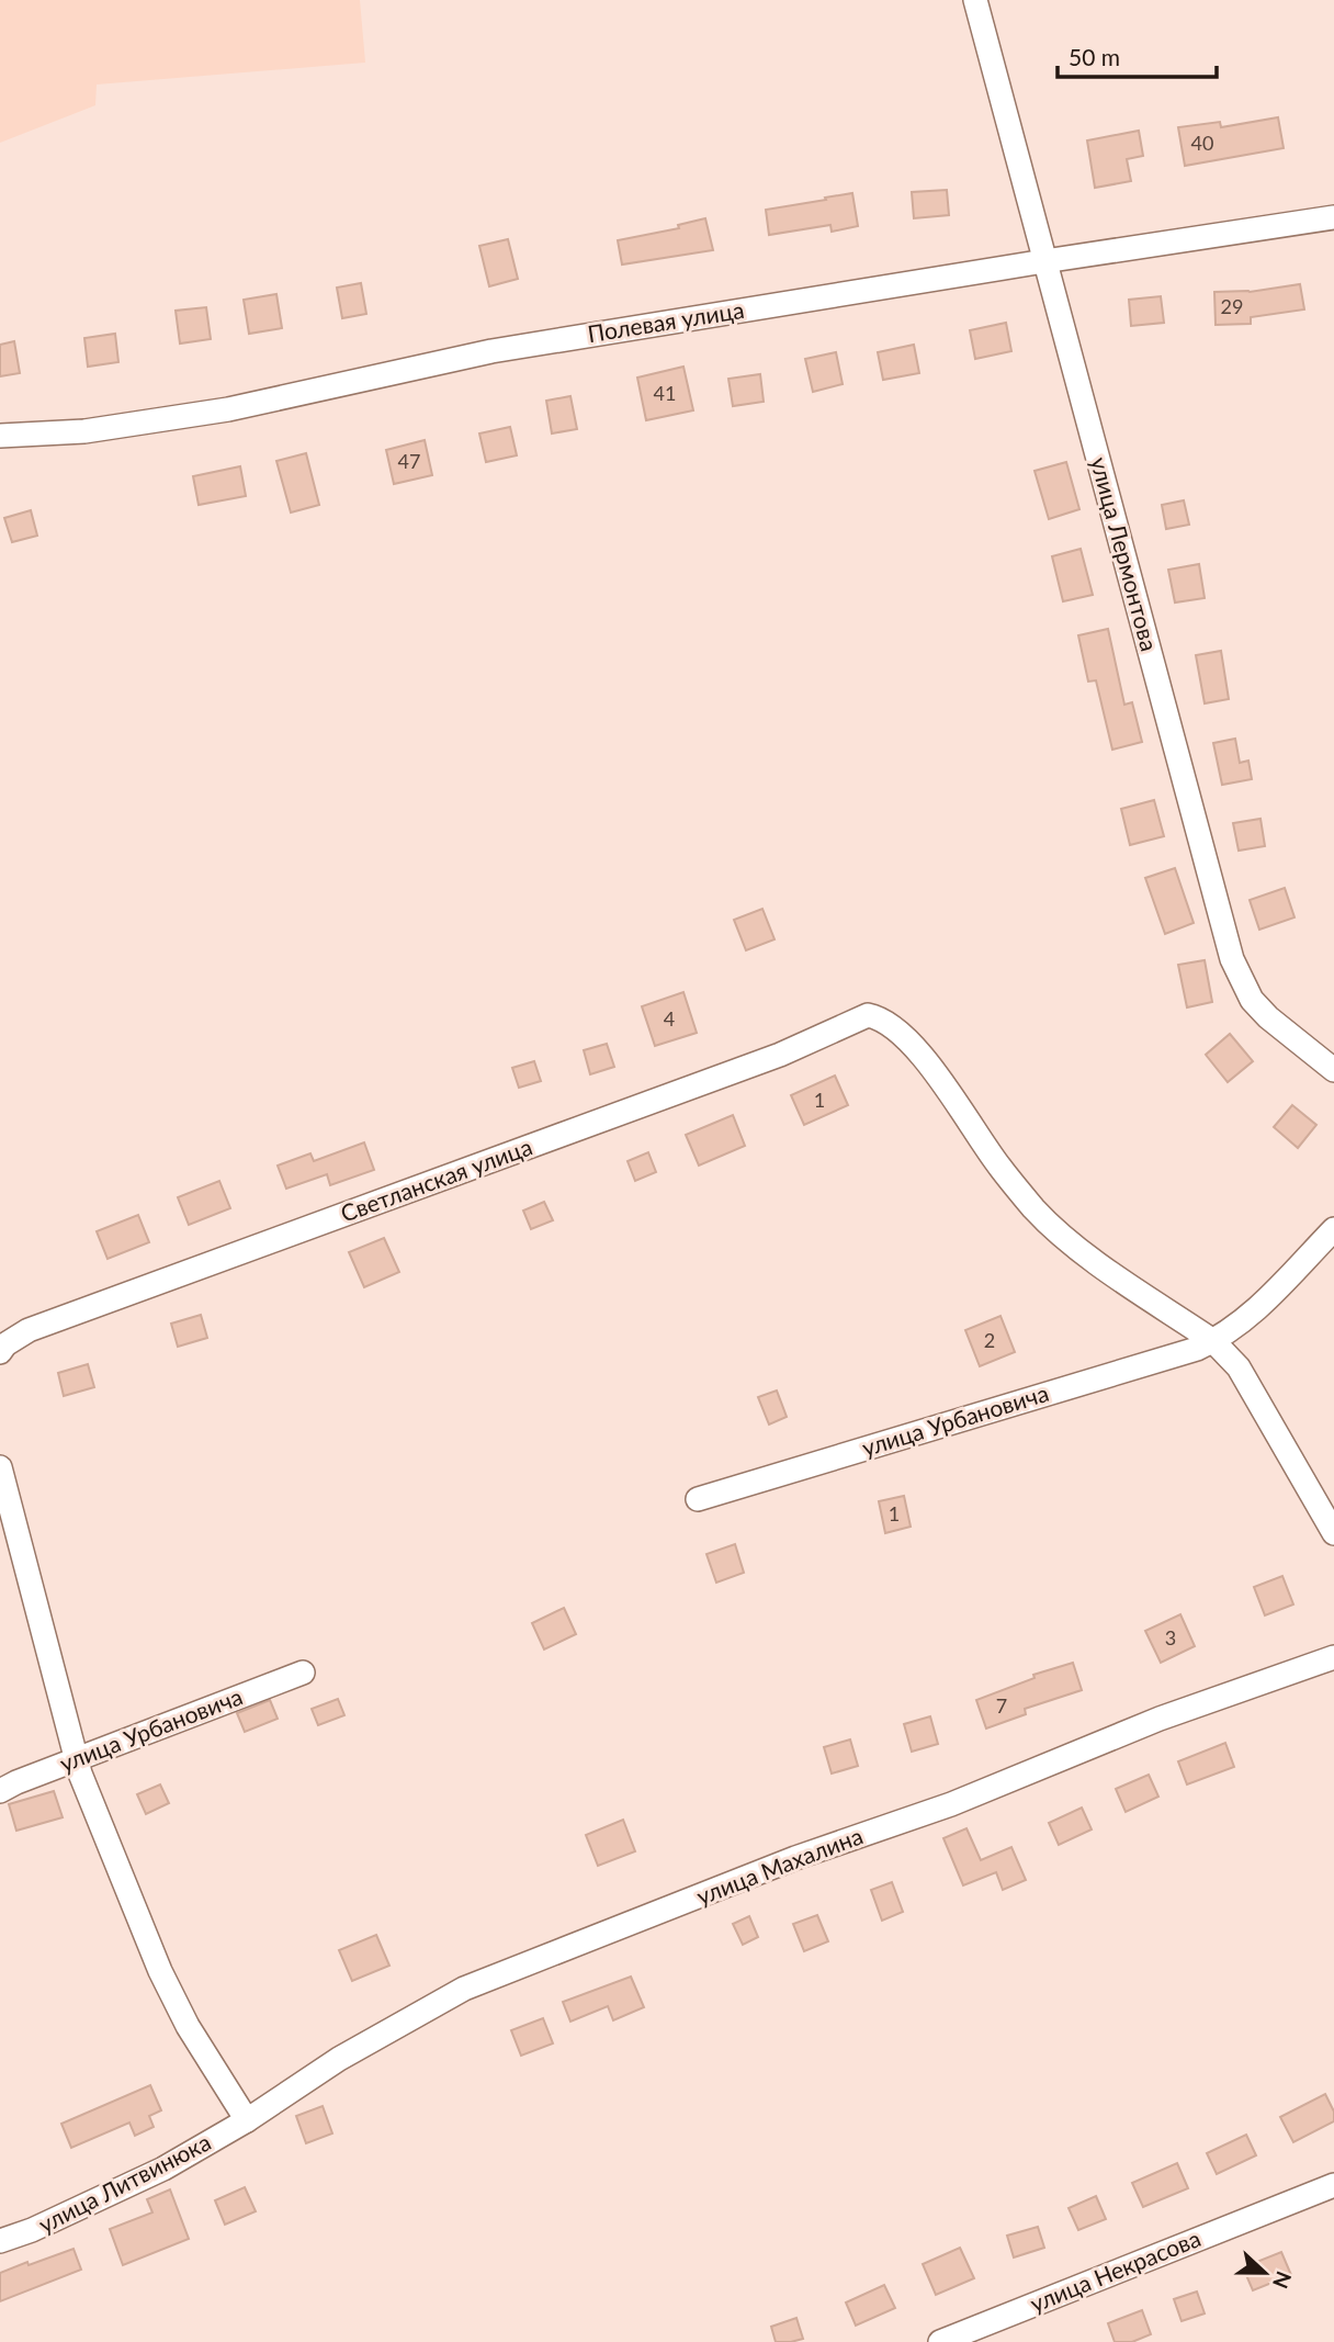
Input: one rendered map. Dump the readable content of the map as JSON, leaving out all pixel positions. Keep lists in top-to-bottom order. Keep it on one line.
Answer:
{"streets":{"street":["Полевая улица","улица Лермонтова","Светланская улица","улица Урбановича","улица Махалина","улица Литвинюка","улица Некрасова"]},"crossings":[["Полевая улица","улица Лермонтова"],["Светланская улица","улица Урбановича"],["улица Махалина","улица Литвинюка"]],"house_numbers":["40","29","41","47","4","1","2","1","3","7"],"scale_bar":"50 m","north":"right"}
